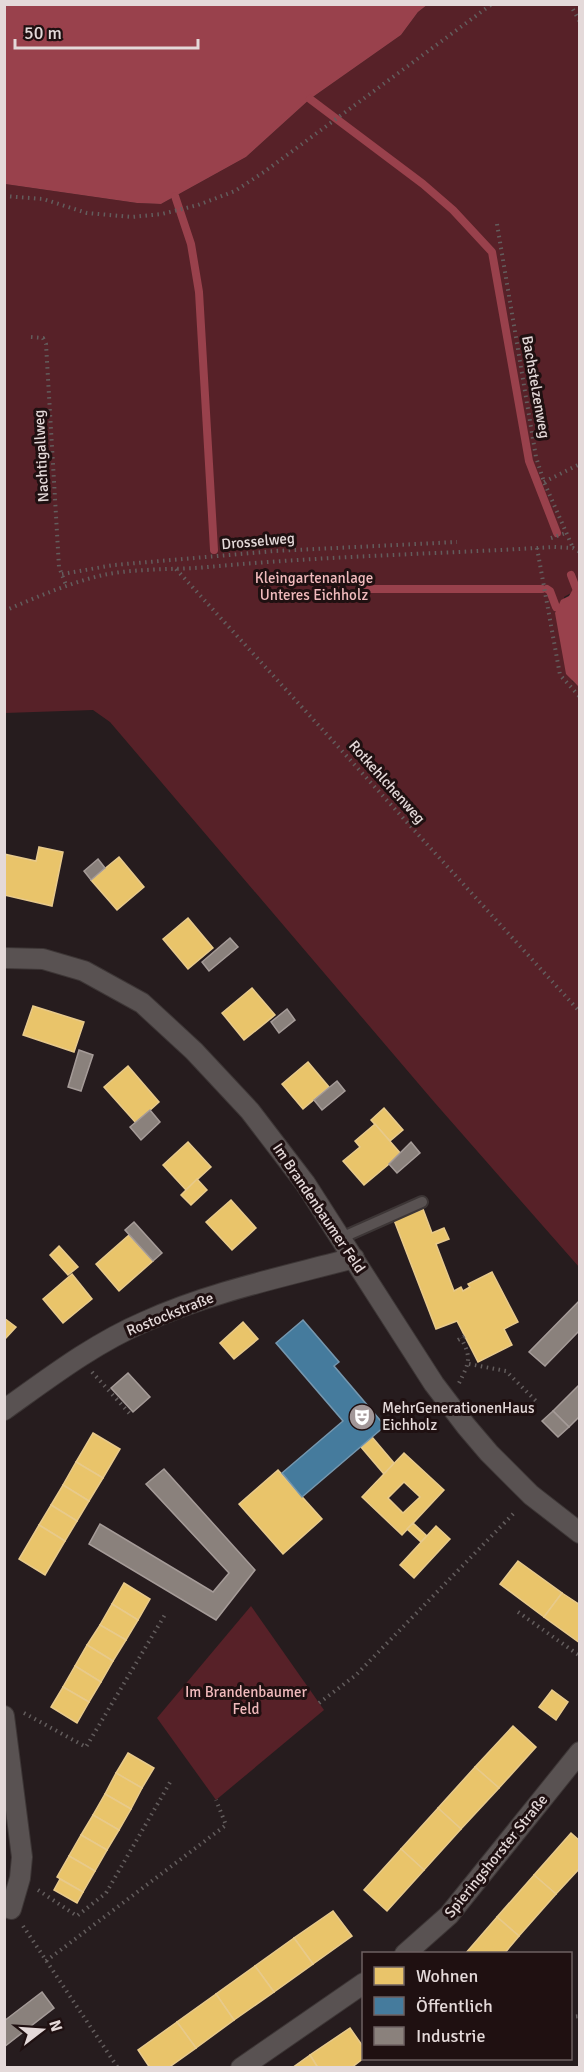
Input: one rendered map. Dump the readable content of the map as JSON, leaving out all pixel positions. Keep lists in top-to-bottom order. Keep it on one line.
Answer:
{"streets":{"street":["Im Brandenbaumer Feld","Rostockstraße","Spieringshorster Straße"],"path":["Bachstelzenweg","Nachtigallweg","Drosselweg","Rotkehlchenweg"]},"crossings":[["Nachtigallweg","Drosselweg"],["Im Brandenbaumer Feld","Rostockstraße"]],"parks":["Kleingartenanlage Unteres Eichholz","Im Brandenbaumer Feld"],"places":{"theatre":["MehrGenerationenHaus Eichholz"]},"legend":["Wohnen","Öffentlich","Industrie"],"scale_bar":"50 m","north":"right"}
